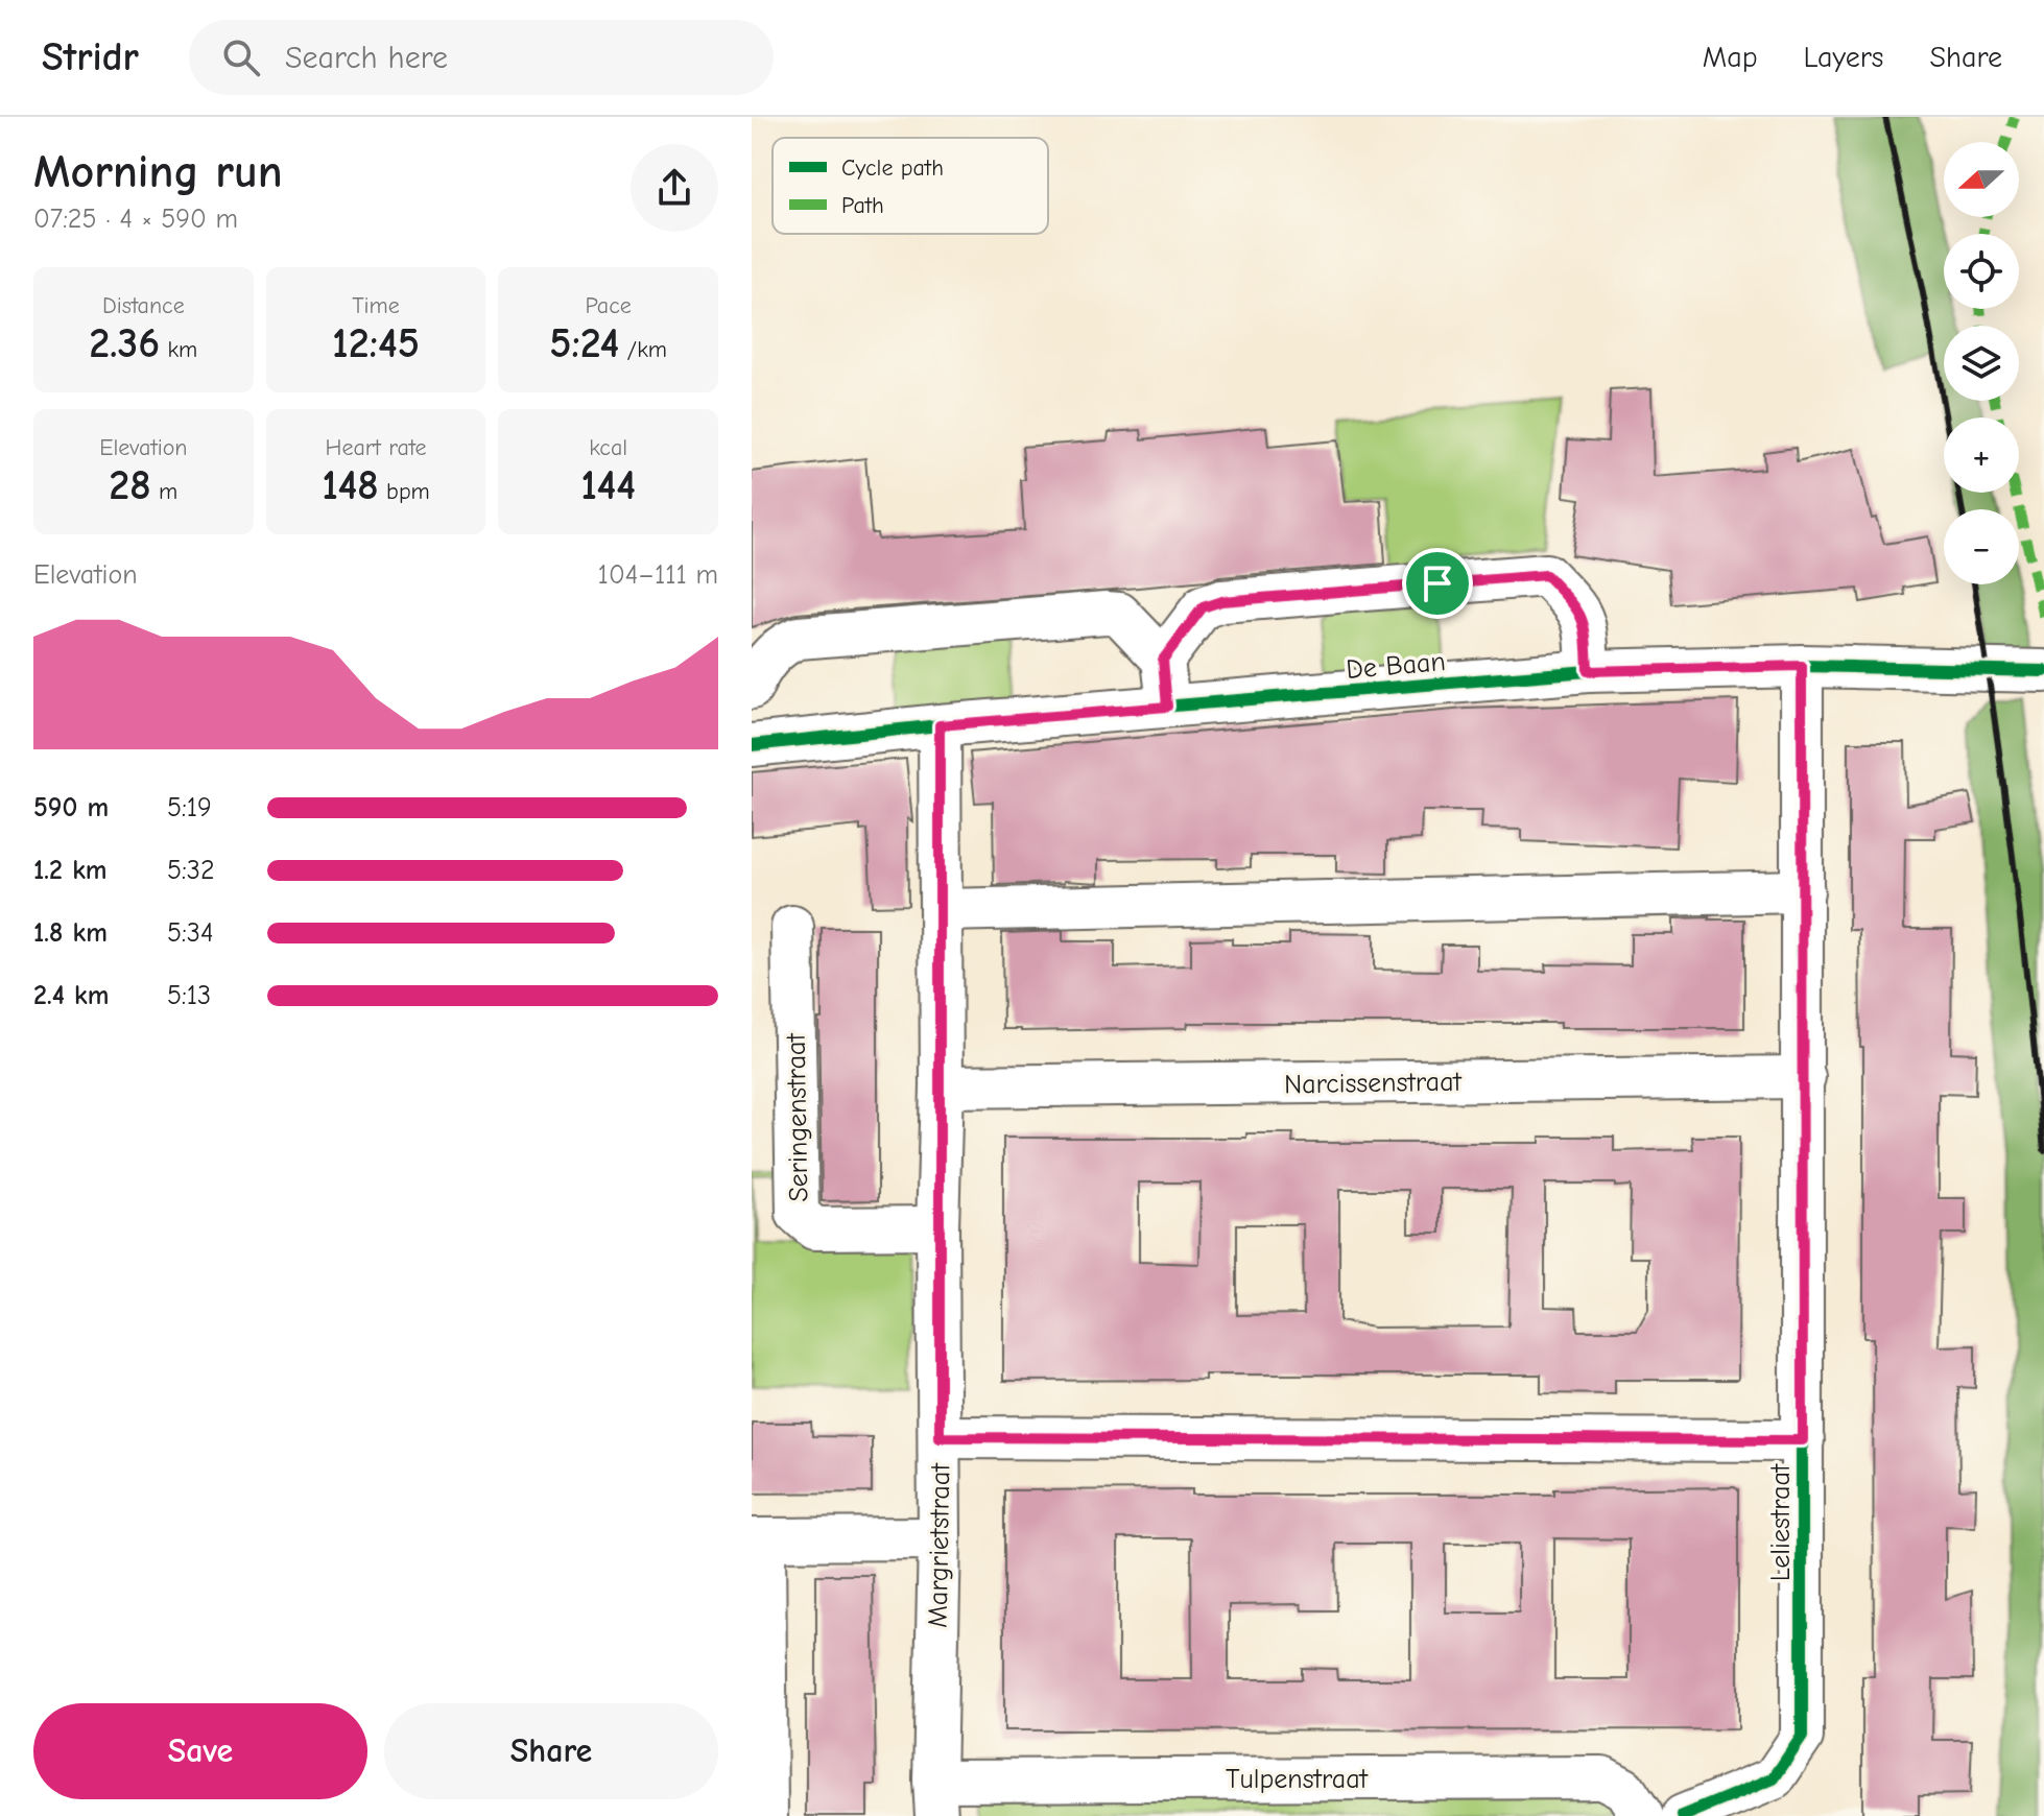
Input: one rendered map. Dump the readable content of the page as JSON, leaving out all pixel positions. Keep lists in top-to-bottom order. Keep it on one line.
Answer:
{"streets":{"street":["De Baan","Narcissenstraat","Seringenstraat","Leliestraat","Margrietstraat","Tulpenstraat"]},"crossings":[["De Baan","Leliestraat"],["De Baan","Margrietstraat"],["Narcissenstraat","Leliestraat"],["Narcissenstraat","Margrietstraat"],["Seringenstraat","Margrietstraat"],["Margrietstraat","Tulpenstraat"]],"legend":["Cycle path","Path"],"north":"left","page":{"header":"Stridr","search":"Search here","nav":["Map","Layers","Share"],"heading":["Morning run","07:25 · 4 × 590 m"],"map_buttons":["+","−"],"stats":[["Distance","2.36 km"],["Time","12:45"],["Pace","5:24 /km"],["Elevation","28 m"],["Heart rate","148 bpm"],["kcal","144"]],"chart":["Elevation","104–111 m"],"list":[{"name":"590 m","note":"5:19"},{"name":"1.2 km","note":"5:32"},{"name":"1.8 km","note":"5:34"},{"name":"2.4 km","note":"5:13"}],"buttons":["Save","Share"]}}
